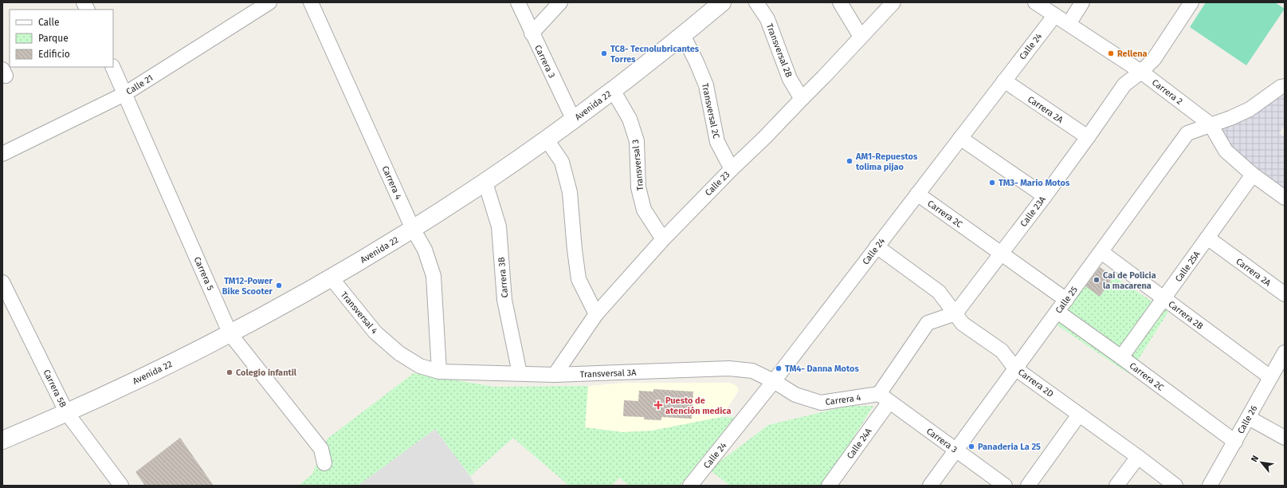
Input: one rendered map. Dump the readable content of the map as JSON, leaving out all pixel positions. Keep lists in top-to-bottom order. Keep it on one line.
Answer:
{"streets":{"street":["Calle 24","Transversal 2B","Carrera 3","Calle 21","Carrera 2","Avenida 22","Carrera 2A","Transversal 2C","Transversal 3","Carrera 4","Calle 23","Calle 23A","Carrera 2C","Calle 25A","Carrera 5","Carrera 3B","Calle 25","Transversal 4","Carrera 2B","Transversal 3A","Carrera 2D","Carrera 5B","Calle 26","Calle 24A"]},"crossings":[["Calle 24","Carrera 2"],["Calle 24","Carrera 2A"],["Calle 24","Carrera 4"],["Calle 24","Carrera 2C"],["Calle 24","Transversal 3A"],["Calle 24","Carrera 2D"],["Transversal 2B","Calle 23"],["Carrera 3","Avenida 22"],["Carrera 3","Carrera 4"],["Carrera 3","Calle 25"],["Carrera 3","Calle 24A"],["Calle 21","Carrera 5"],["Carrera 2","Calle 23A"],["Carrera 2","Calle 25A"],["Carrera 2","Calle 25"],["Avenida 22","Transversal 2C"],["Avenida 22","Transversal 3"],["Avenida 22","Carrera 4"],["Avenida 22","Carrera 5"],["Avenida 22","Carrera 3B"],["Avenida 22","Transversal 4"],["Avenida 22","Carrera 5B"],["Carrera 2A","Calle 23A"],["Carrera 2A","Calle 25A"],["Transversal 2C","Calle 23"],["Transversal 3","Calle 23"],["Carrera 4","Transversal 4"],["Carrera 4","Transversal 3A"],["Carrera 4","Calle 24A"],["Calle 23","Transversal 3A"],["Calle 23A","Carrera 2C"],["Calle 23A","Carrera 2D"],["Carrera 2C","Calle 25A"],["Carrera 2C","Calle 25"],["Carrera 2C","Calle 26"],["Calle 25A","Carrera 2B"],["Carrera 3B","Transversal 3A"],["Calle 25","Carrera 2B"],["Calle 25","Carrera 2D"],["Transversal 4","Transversal 3A"],["Carrera 2B","Calle 26"]],"places":{"other":["TC8- Tecnolubricantes Torres","Rellena","AM1-Repuestos tolima pijao","TM3- Mario Motos","Cai de Policia la macarena","TM12-Power Bike Scooter","TM4- Danna Motos","Colegio infantil","Panaderia La 25"],"health":["Puesto de atención medica"]},"legend":["Calle","Parque","Edificio"],"north":"top left"}
